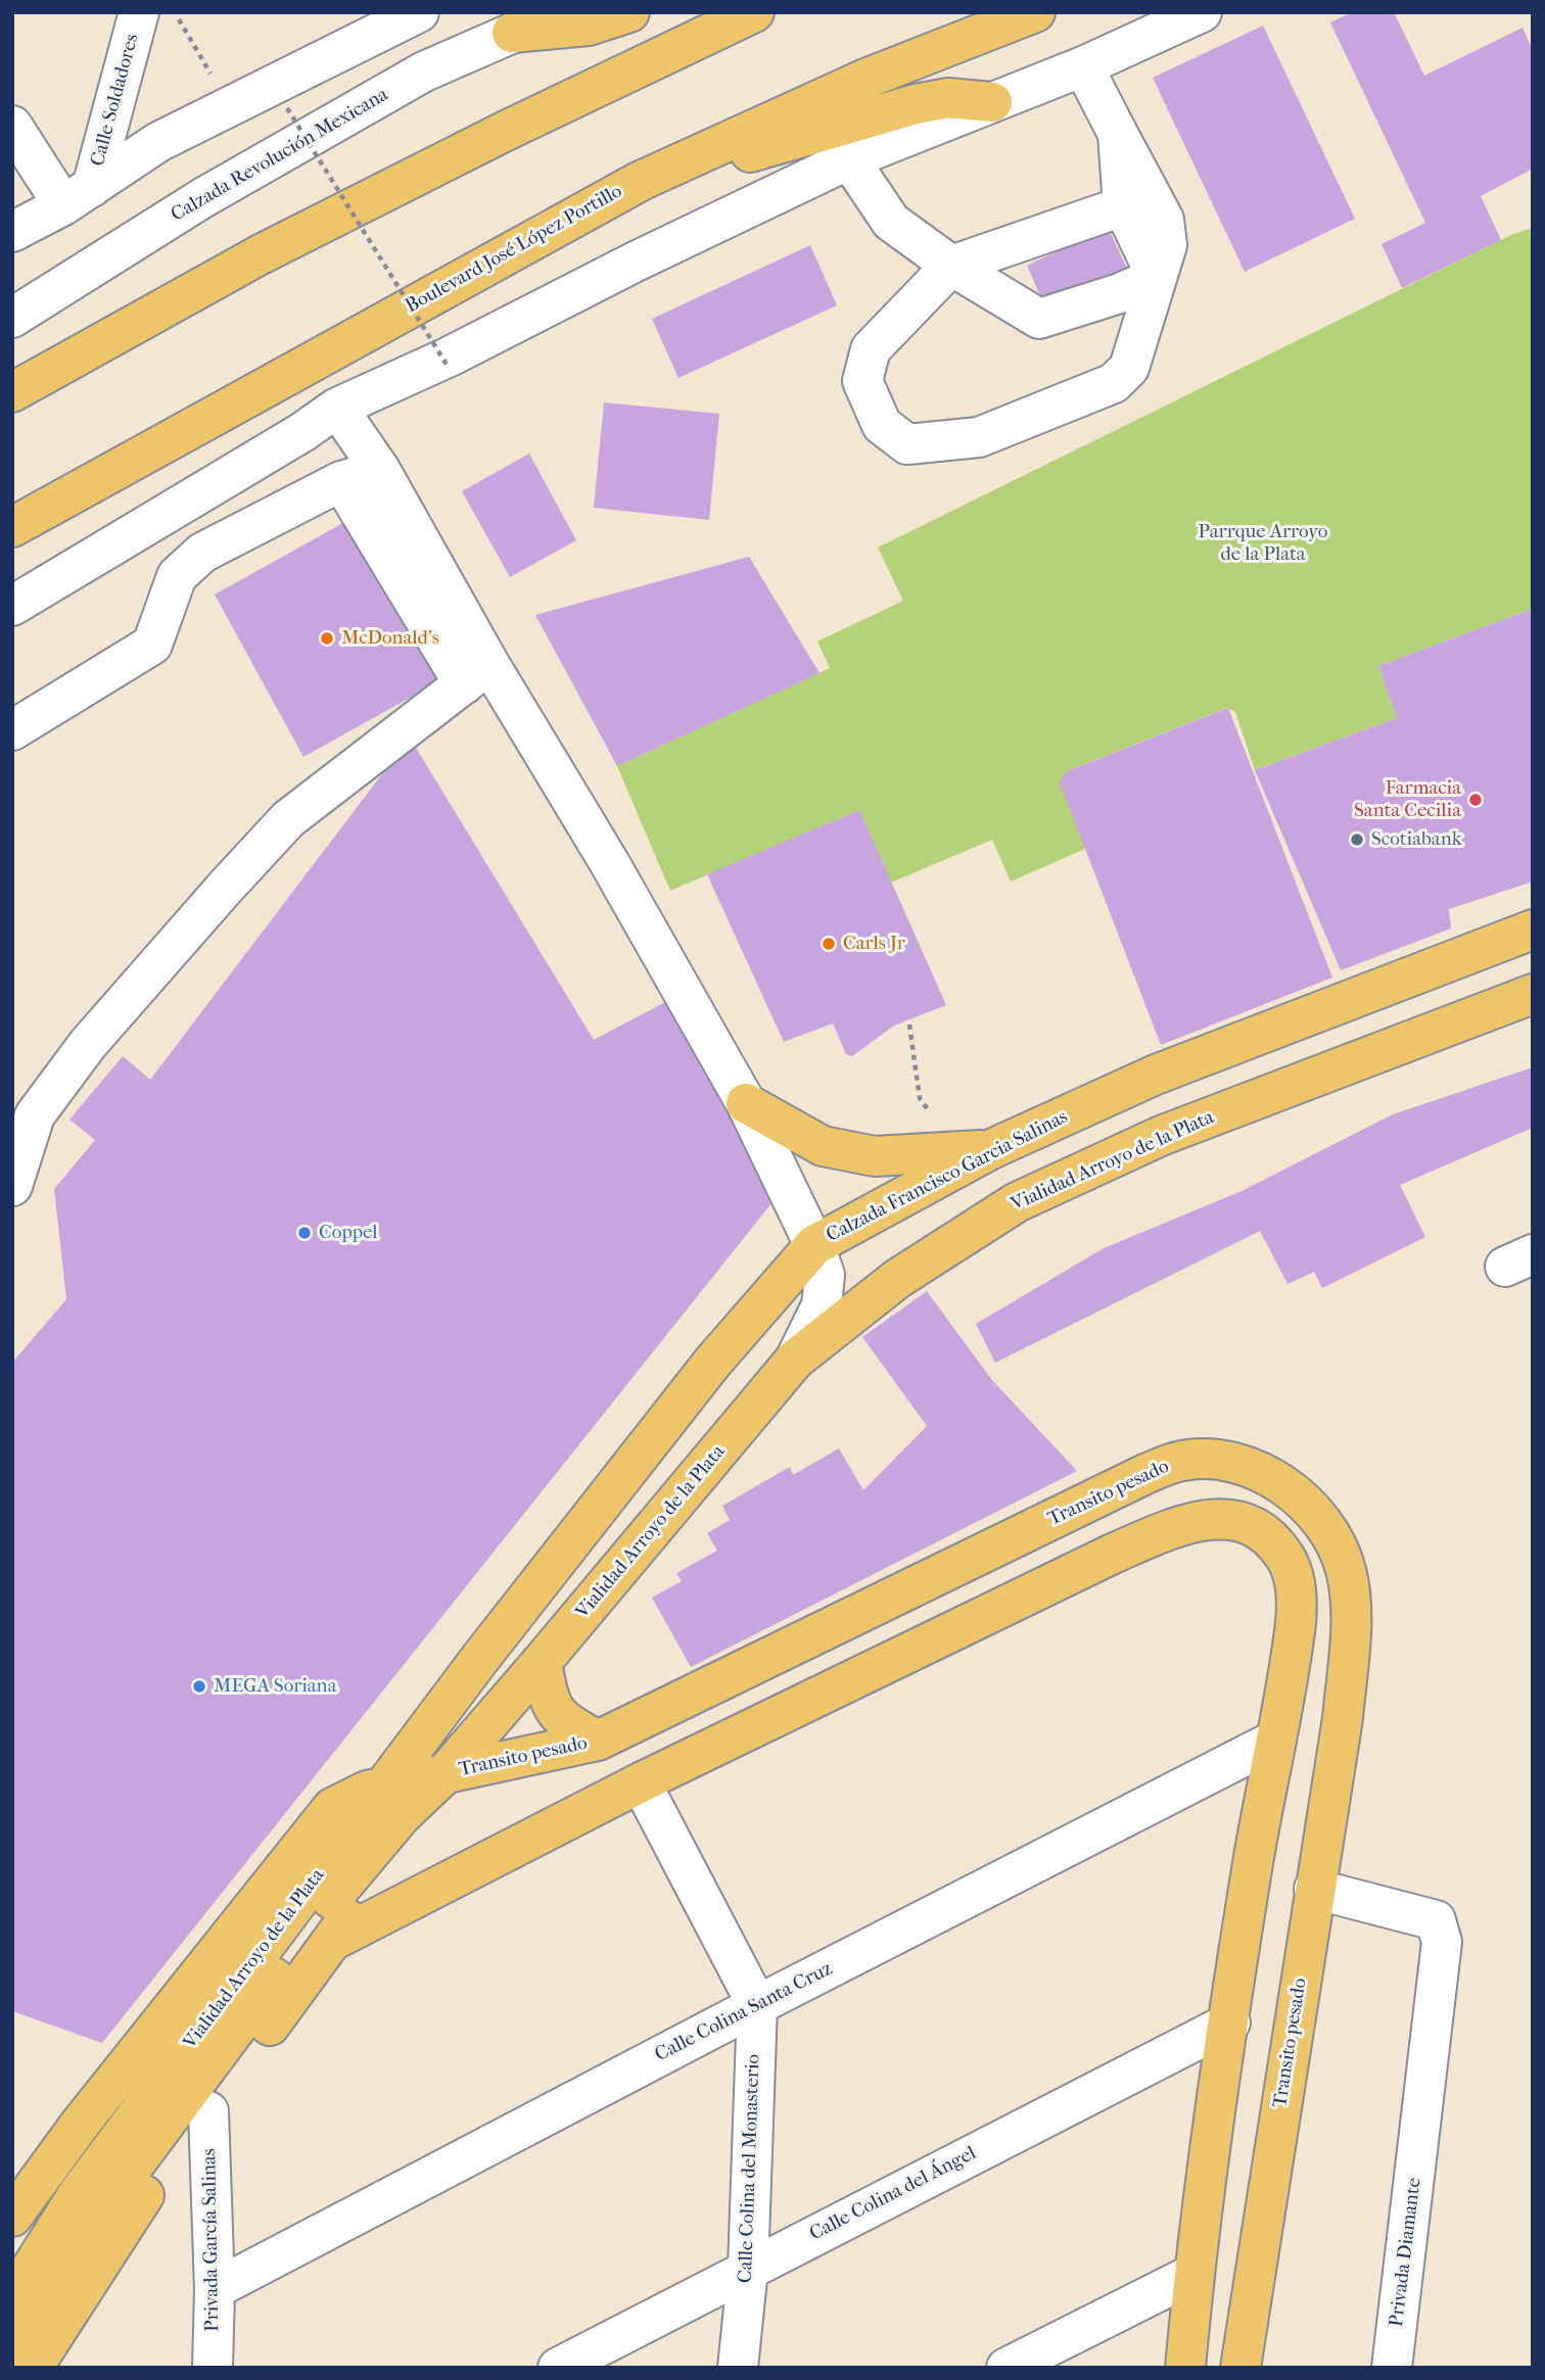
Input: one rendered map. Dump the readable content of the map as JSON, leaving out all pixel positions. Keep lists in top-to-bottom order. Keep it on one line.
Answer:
{"streets":{"main road":["Boulevard José López Portillo","Vialidad Arroyo de la Plata","Calzada Francisco Garcia Salinas","Transito pesado"],"street":["Calle Soldadores","Calzada Revolución Mexicana","Calle Colina Santa Cruz","Calle Colina del Monasterio","Calle Colina del Ángel","Privada García Salinas","Privada Diamante"]},"crossings":[["Vialidad Arroyo de la Plata","Calzada Francisco Garcia Salinas"],["Vialidad Arroyo de la Plata","Transito pesado"],["Vialidad Arroyo de la Plata","Privada García Salinas"],["Transito pesado","Privada Diamante"],["Calle Colina Santa Cruz","Calle Colina del Monasterio"],["Calle Colina Santa Cruz","Privada García Salinas"],["Calle Colina del Monasterio","Calle Colina del Ángel"]],"parks":["Parrque Arroyo de la Plata"],"places":["McDonald's","Farmacia Santa Cecilia","Scotiabank","Carls Jr","Coppel","MEGA Soriana"]}
